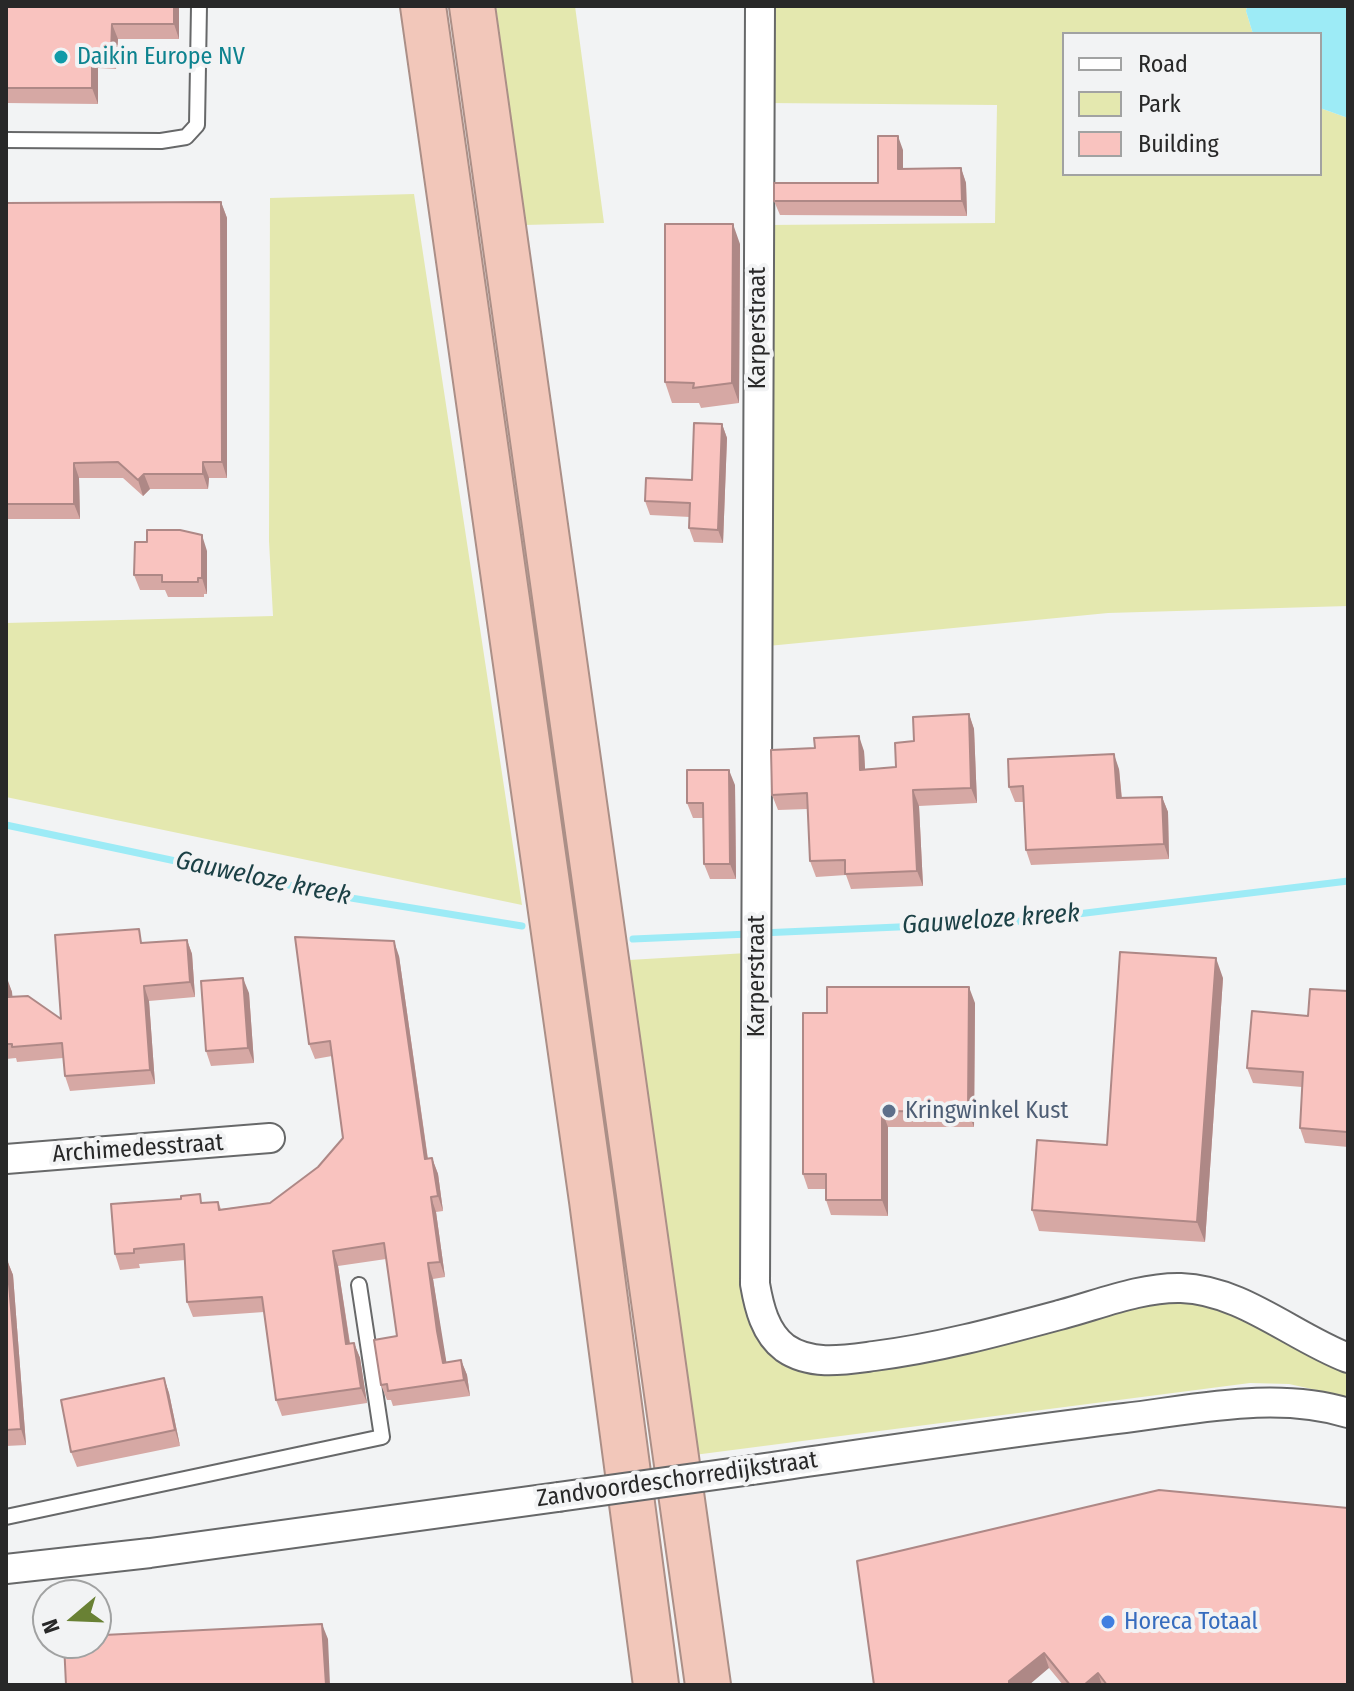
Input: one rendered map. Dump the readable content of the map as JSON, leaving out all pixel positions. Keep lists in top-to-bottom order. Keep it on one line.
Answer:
{"streets":{"street":["Karperstraat","Archimedesstraat","Zandvoordeschorredijkstraat"]},"water":["Gauweloze kreek"],"places":["Daikin Europe NV","Kringwinkel Kust","Horeca Totaal"],"legend":["Road","Park","Building"],"north":"left"}
